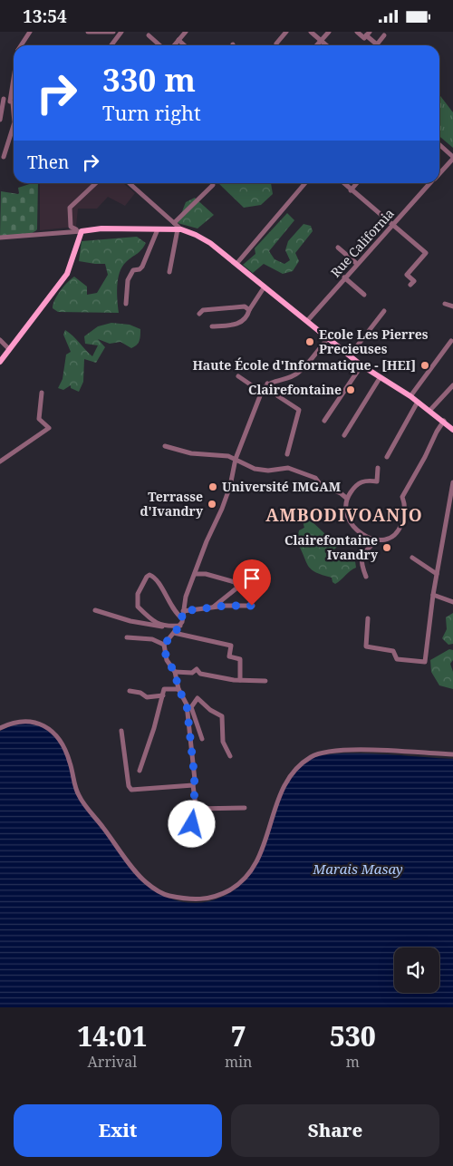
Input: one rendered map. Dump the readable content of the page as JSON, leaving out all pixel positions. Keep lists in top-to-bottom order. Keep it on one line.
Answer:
{"streets":{"street":["Rue California"]},"districts":["AMBODIVOANJO"],"water":["Marais Masay"],"places":["Ecole Les Pierres Precieuses","Haute École d'Informatique - [HEI]","Clairefontaine","Université IMGAM","Terrasse d'Ivandry","Clairefontaine Ivandry"],"page":{"status":"13:54","turn":["330 m","Turn right"],"then":"Then","eta":["14:01","Arrival","7","min","530","m"],"buttons":["Exit","Share"]}}
